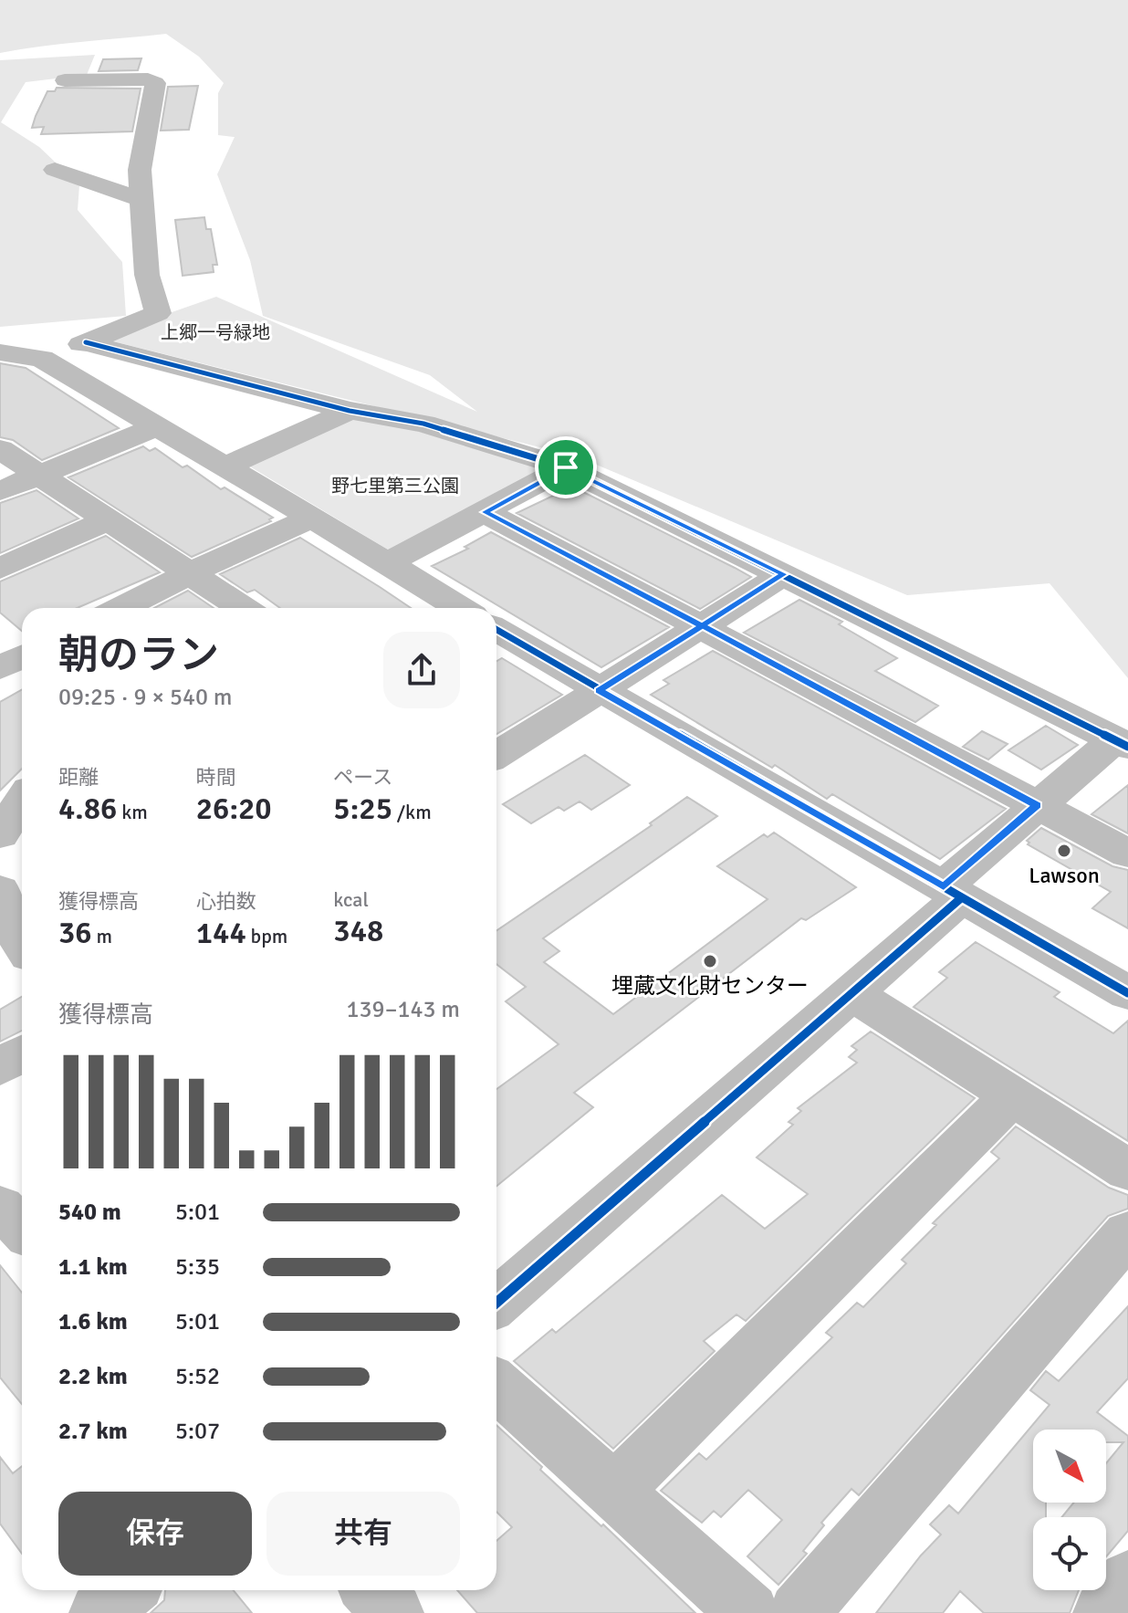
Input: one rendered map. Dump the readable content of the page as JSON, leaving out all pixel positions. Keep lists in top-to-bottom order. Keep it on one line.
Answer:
{"parks":["上郷一号緑地","野七里第三公園"],"places":["Lawson","埋蔵文化財センター"],"north":"bottom right","page":{"heading":["朝のラン","09:25 · 9 × 540 m"],"stats":[["距離","4.86 km"],["時間","26:20"],["ペース","5:25 /km"],["獲得標高","36 m"],["心拍数","144 bpm"],["kcal","348"]],"chart":["獲得標高","139–143 m"],"list":[{"name":"540 m","note":"5:01"},{"name":"1.1 km","note":"5:35"},{"name":"1.6 km","note":"5:01"},{"name":"2.2 km","note":"5:52"},{"name":"2.7 km","note":"5:07"}],"buttons":["保存","共有"]}}
